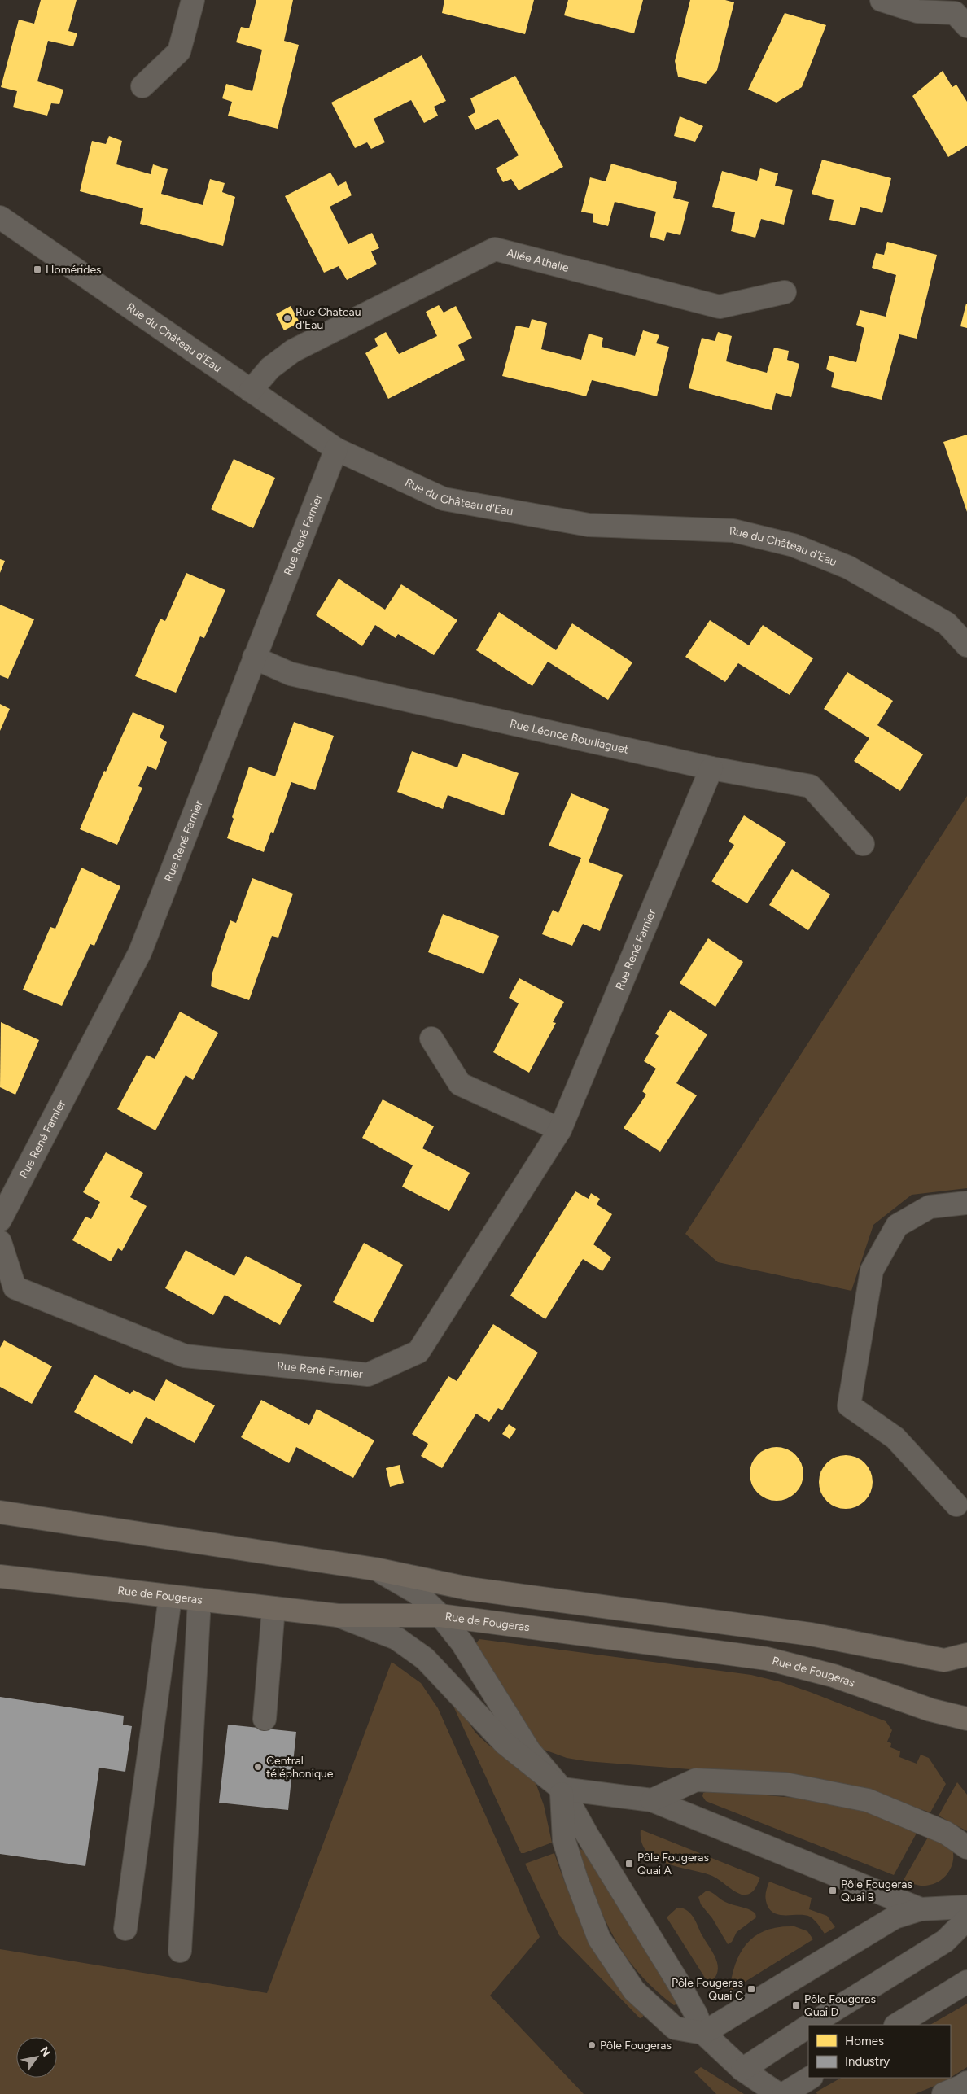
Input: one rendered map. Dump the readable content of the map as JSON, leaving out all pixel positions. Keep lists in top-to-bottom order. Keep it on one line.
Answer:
{"streets":{"main road":["Rue de Fougeras"],"street":["Allée Athalie","Rue du Château d'Eau","Rue René Farnier","Rue Léonce Bourliaguet"]},"crossings":[["Allée Athalie","Rue du Château d'Eau"],["Rue du Château d'Eau","Rue René Farnier"],["Rue René Farnier","Rue Léonce Bourliaguet"]],"places":{"transit":["Homérides","Pôle Fougeras Quai A","Pôle Fougeras Quai B","Pôle Fougeras Quai C","Pôle Fougeras Quai D"],"other":["Rue Chateau d'Eau","Central téléphonique","Pôle Fougeras"]},"legend":["Homes","Industry"],"north":"top right"}
